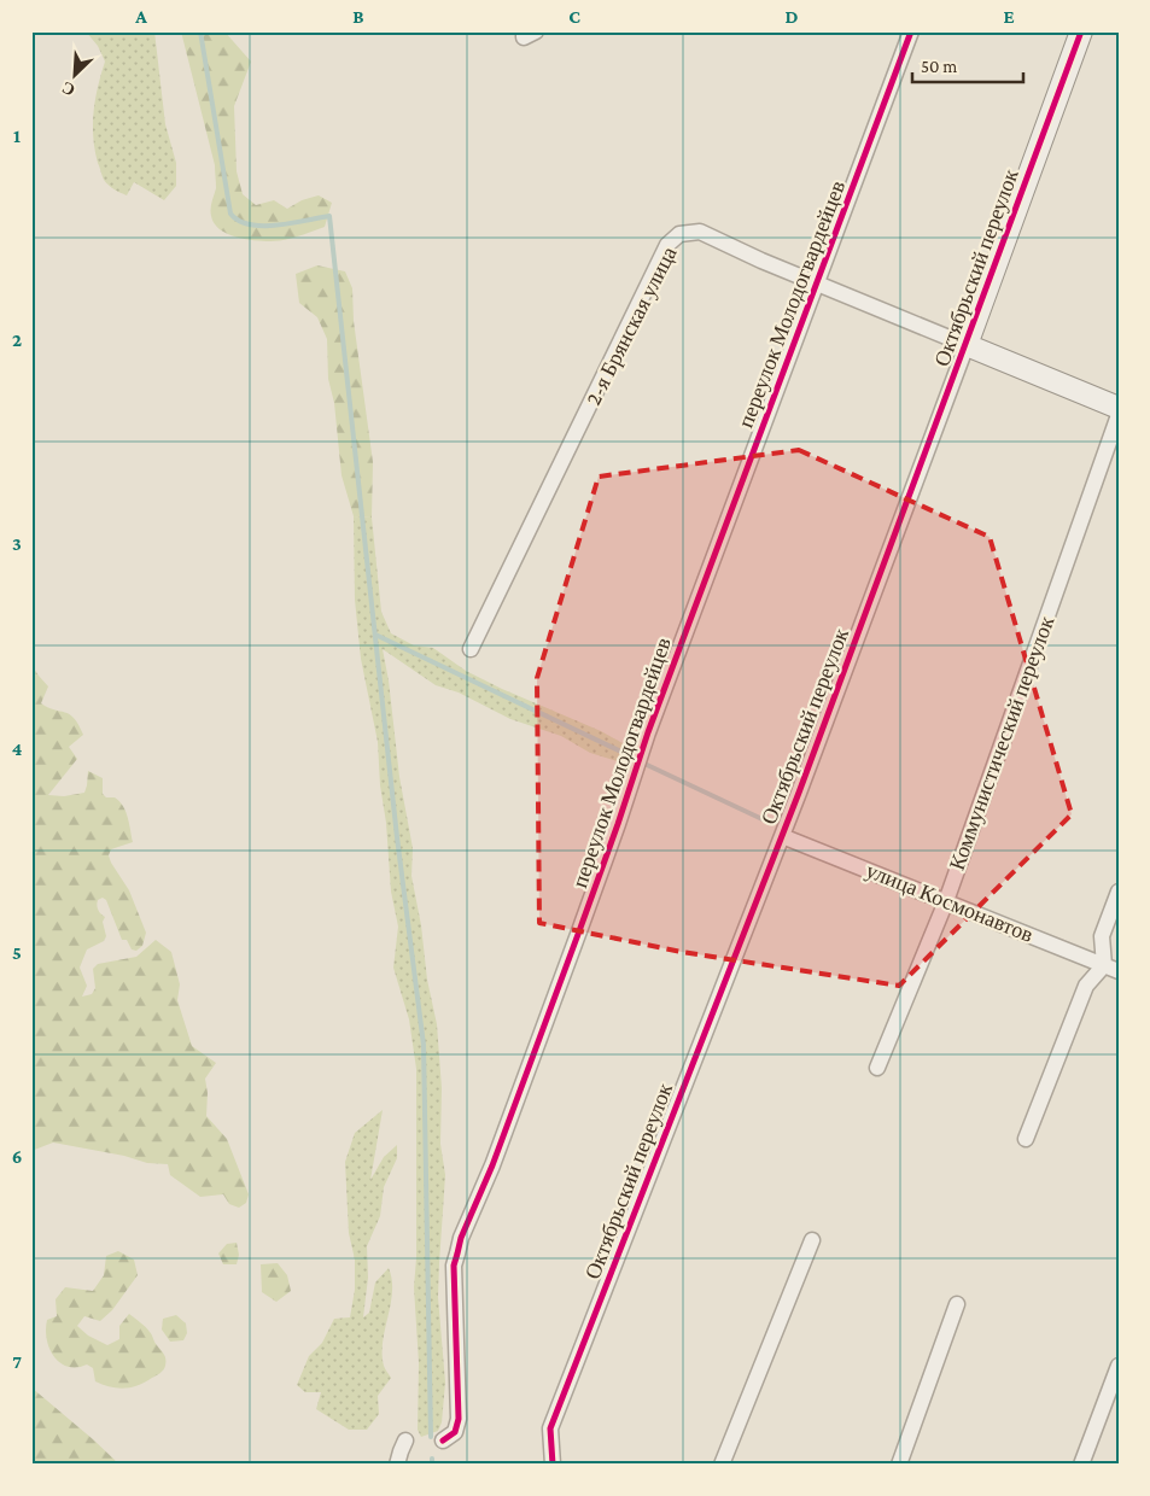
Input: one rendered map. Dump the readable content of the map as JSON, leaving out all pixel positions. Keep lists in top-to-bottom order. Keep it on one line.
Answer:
{"streets":{"street":["Октябрьский переулок","переулок Молодогвардейцев","2-я Брянская улица","Коммунистический переулок","улица Космонавтов"]},"crossings":[["Октябрьский переулок","2-я Брянская улица"],["Октябрьский переулок","улица Космонавтов"],["переулок Молодогвардейцев","2-я Брянская улица"],["Коммунистический переулок","улица Космонавтов"]],"scale_bar":"50 m","north":"bottom left","grid":{"columns":["A","B","C","D","E"],"rows":["1","2","3","4","5","6","7"]}}
